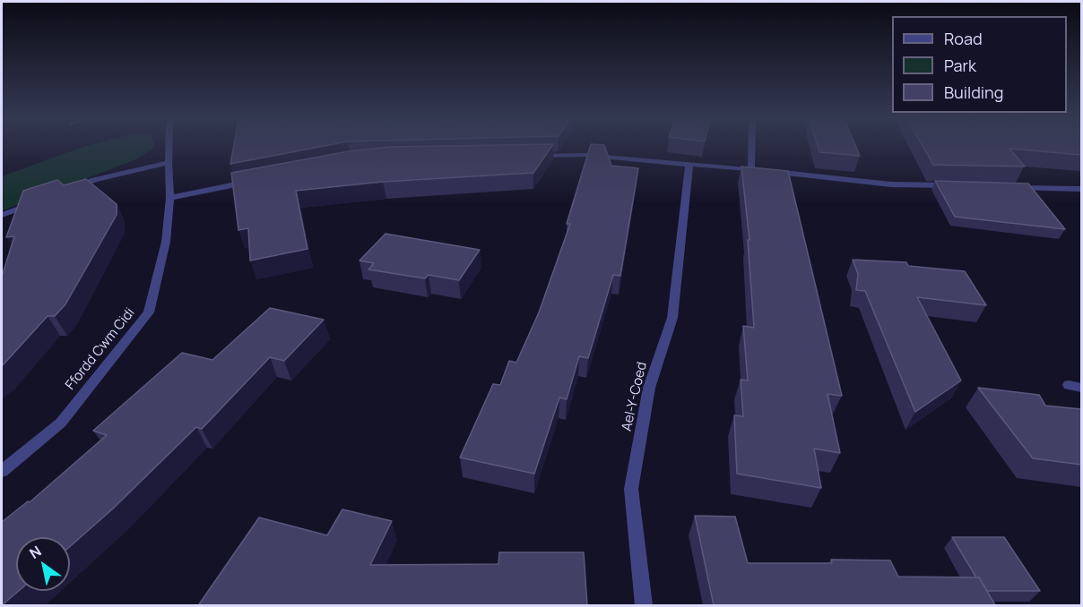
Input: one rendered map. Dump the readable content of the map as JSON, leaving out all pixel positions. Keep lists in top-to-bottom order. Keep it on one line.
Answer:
{"streets":{"street":["Ffordd Cwm Cidi","Ael-Y-Coed"]},"legend":["Road","Park","Building"],"north":"top left"}
